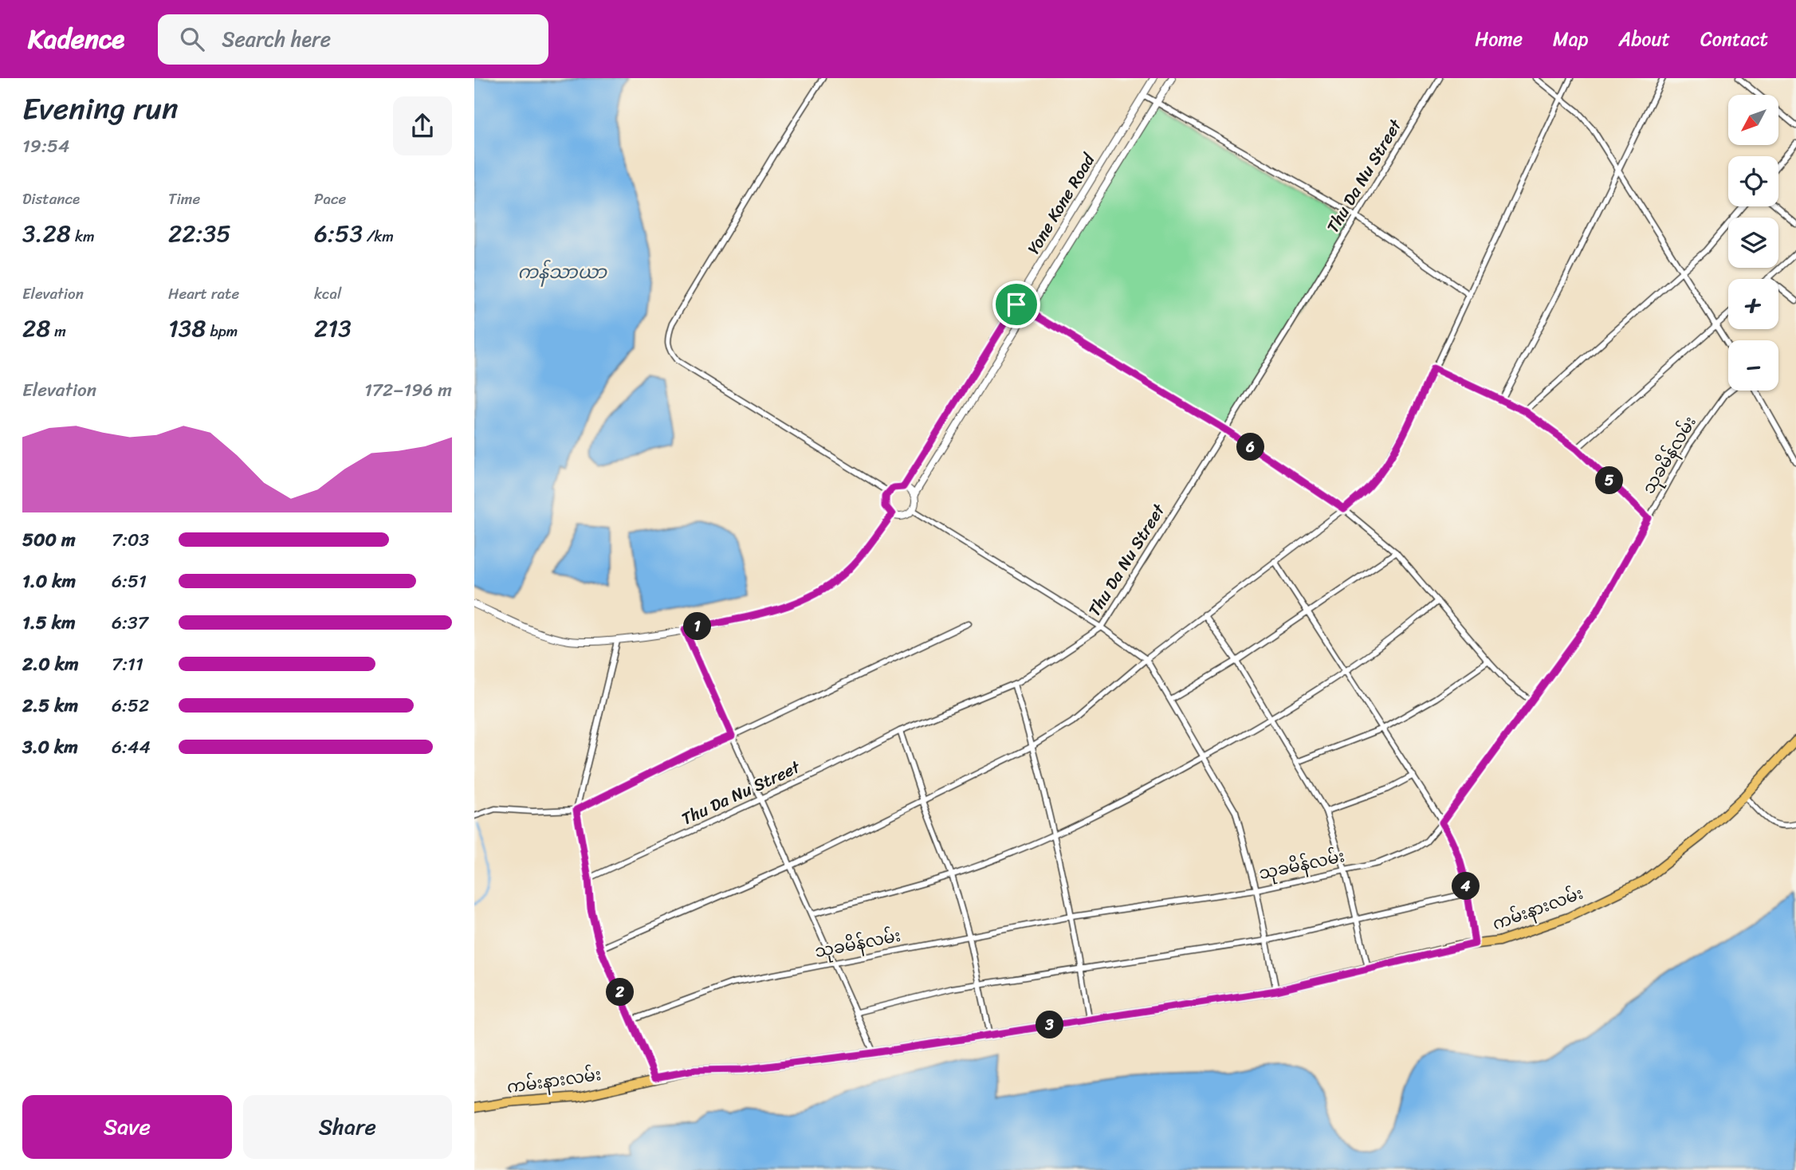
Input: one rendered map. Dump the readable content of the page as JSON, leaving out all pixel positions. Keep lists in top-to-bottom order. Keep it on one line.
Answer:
{"streets":{"main road":["ကမ်းနားလမ်း"],"street":["Thu Da Nu Street","Yone Kone Road","သုခမိန်လမ်း"]},"water":["ကန်သာယာ"],"north":"bottom left","page":{"header":"Kadence","search":"Search here","nav":["Home","Map","About","Contact"],"heading":["Evening run","19:54"],"map_buttons":["+","−"],"stats":[["Distance","3.28 km"],["Time","22:35"],["Pace","6:53 /km"],["Elevation","28 m"],["Heart rate","138 bpm"],["kcal","213"]],"chart":["Elevation","172–196 m"],"pins":["6","5","1","4","2","3"],"list":[{"name":"500 m","note":"7:03"},{"name":"1.0 km","note":"6:51"},{"name":"1.5 km","note":"6:37"},{"name":"2.0 km","note":"7:11"},{"name":"2.5 km","note":"6:52"},{"name":"3.0 km","note":"6:44"}],"buttons":["Save","Share"]}}
